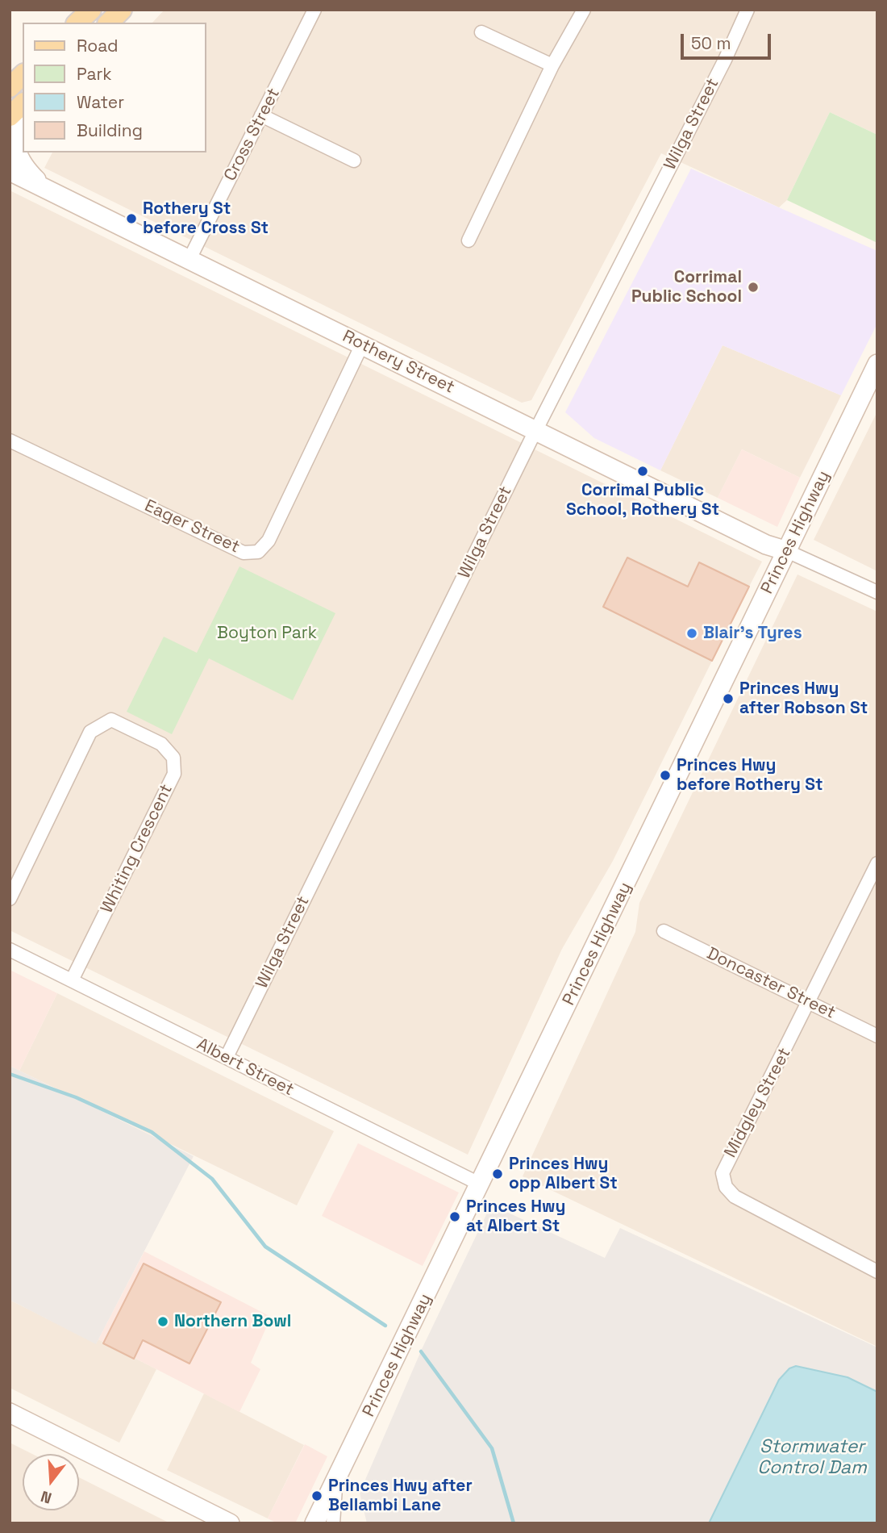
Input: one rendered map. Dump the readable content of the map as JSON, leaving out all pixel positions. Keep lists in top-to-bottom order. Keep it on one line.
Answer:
{"streets":{"main road":["Rothery Street","Princes Highway"],"street":["Wilga Street","Cross Street","Eager Street","Whiting Crescent","Doncaster Street","Albert Street","Midgley Street"]},"crossings":[["Wilga Street","Rothery Street"],["Wilga Street","Albert Street"],["Cross Street","Rothery Street"],["Rothery Street","Eager Street"],["Rothery Street","Princes Highway"],["Princes Highway","Albert Street"],["Whiting Crescent","Albert Street"],["Doncaster Street","Midgley Street"]],"water":["Stormwater Control Dam"],"parks":["Boyton Park"],"places":["Rothery St before Cross St","Corrimal Public School","Corrimal Public School, Rothery St","Blair's Tyres","Princes Hwy after Robson St","Princes Hwy before Rothery St","Princes Hwy opp Albert St","Princes Hwy at Albert St","Northern Bowl","Princes Hwy after Bellambi Lane"],"legend":["Road","Park","Water","Building"],"scale_bar":"50 m","north":"bottom"}
